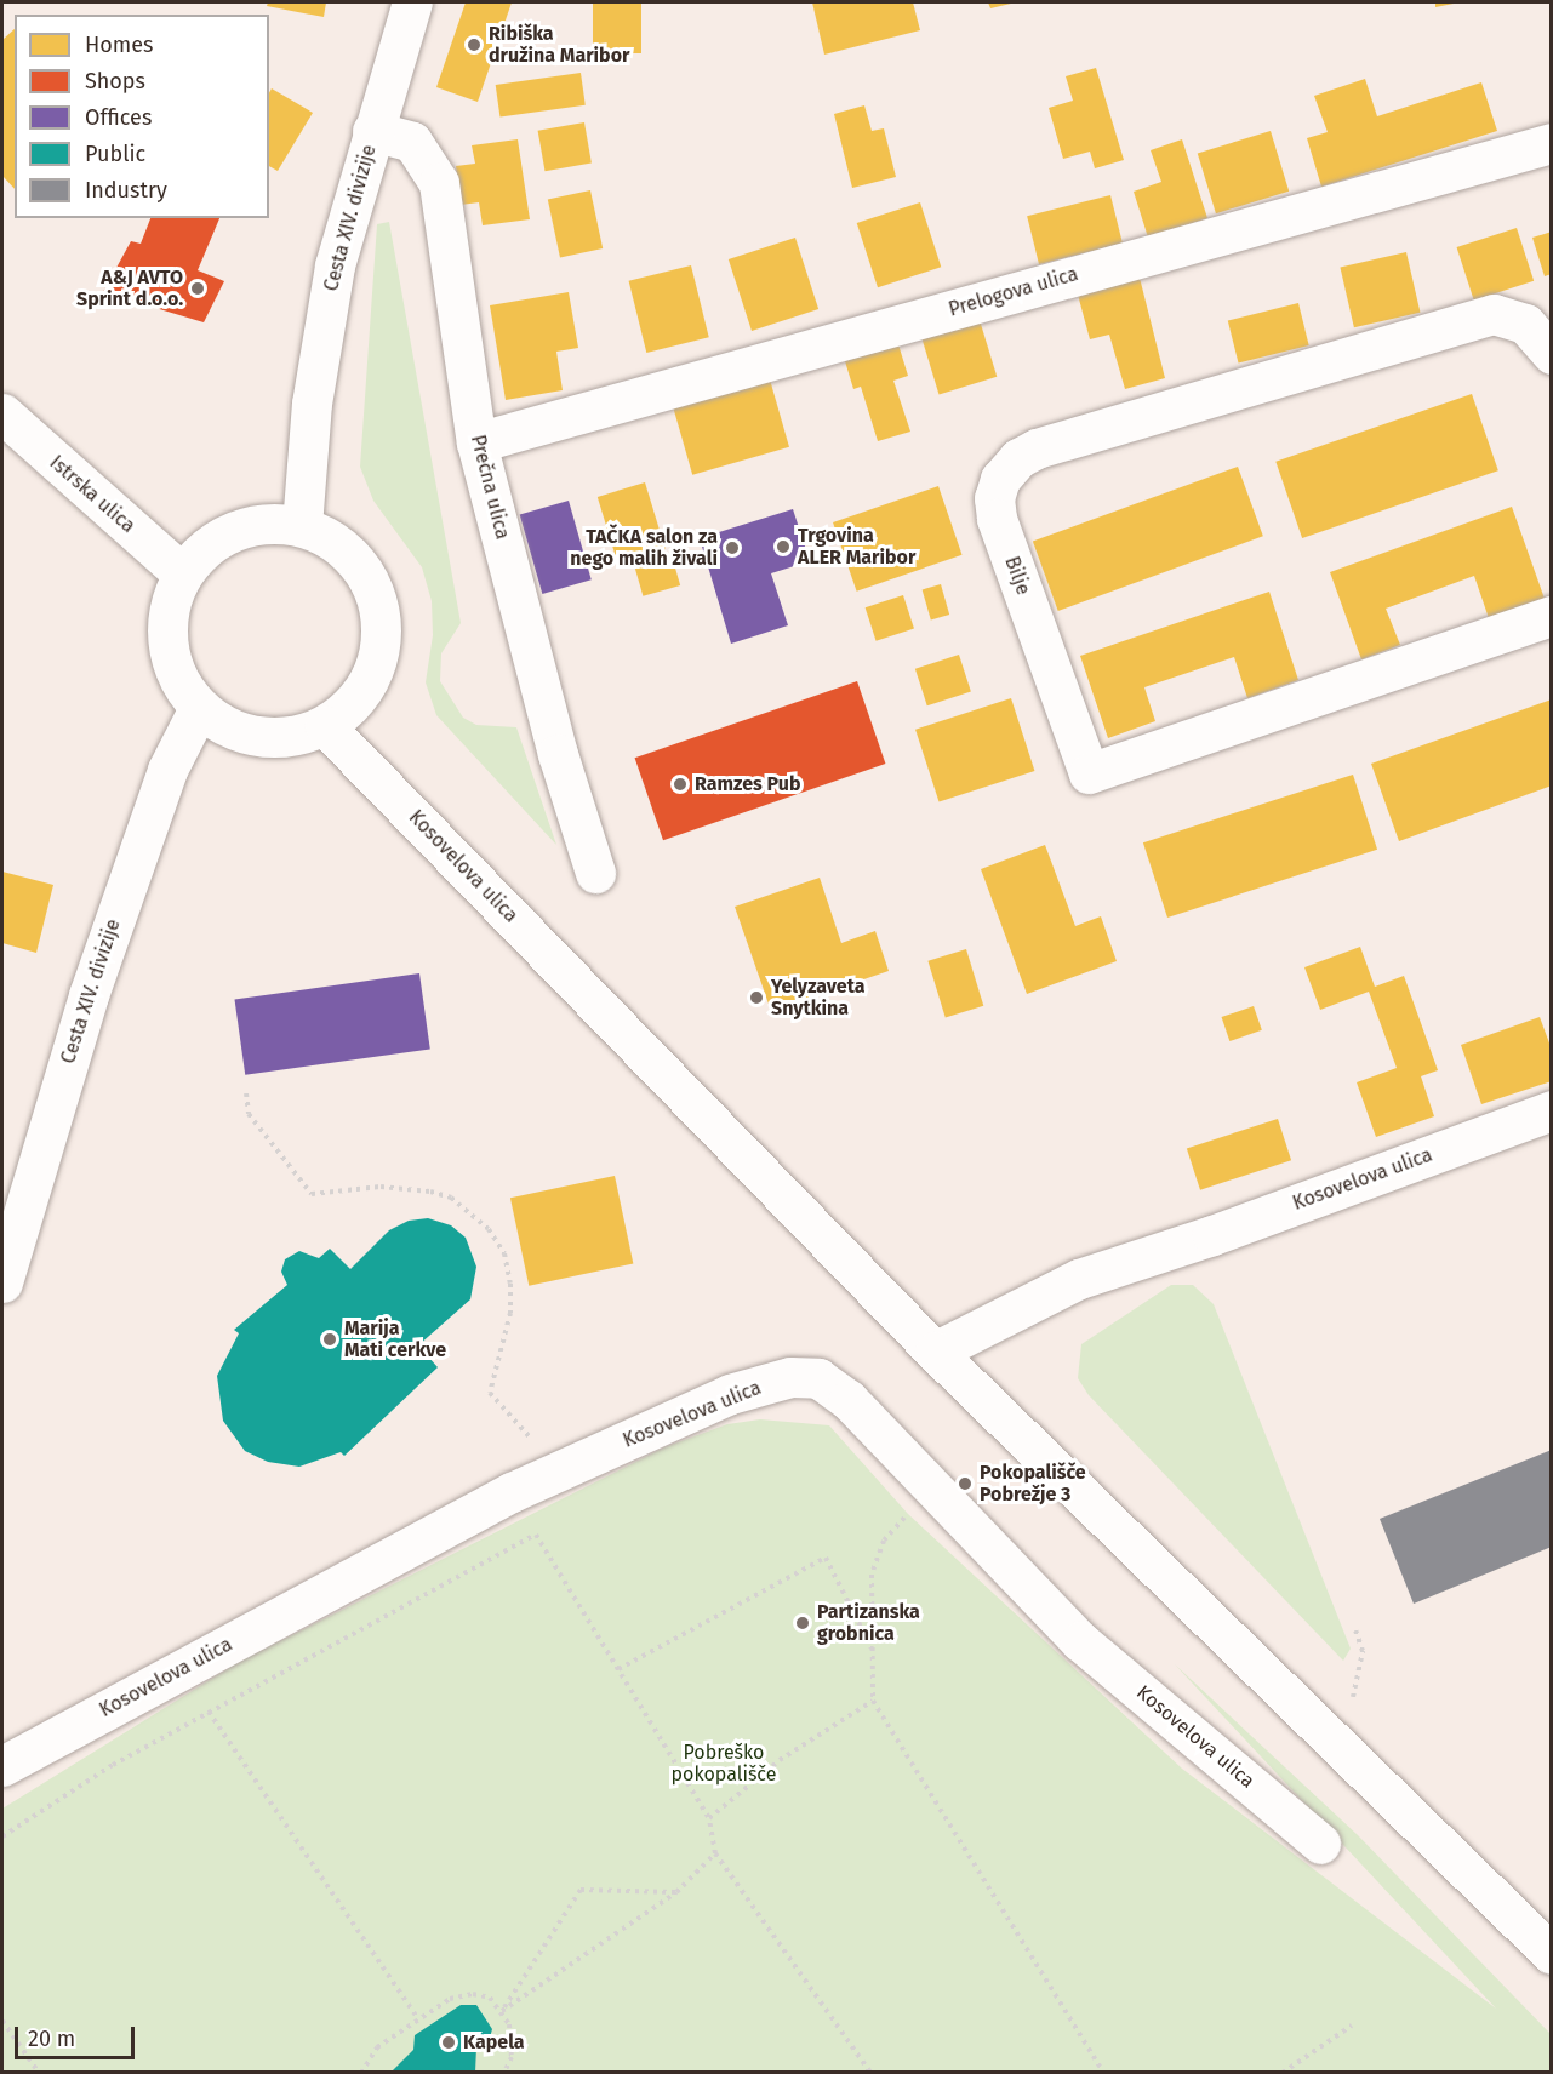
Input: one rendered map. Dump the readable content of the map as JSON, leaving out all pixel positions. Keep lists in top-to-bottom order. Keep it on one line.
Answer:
{"streets":{"street":["Cesta XIV. divizije","Prelogova ulica","Prečna ulica","Istrska ulica","Bilje","Kosovelova ulica"]},"crossings":[["Cesta XIV. divizije","Prečna ulica"],["Cesta XIV. divizije","Istrska ulica"],["Cesta XIV. divizije","Kosovelova ulica"],["Prelogova ulica","Prečna ulica"],["Istrska ulica","Kosovelova ulica"]],"parks":["Pobreško pokopališče"],"places":["Ribiška družina Maribor","A&J AVTO Sprint d.o.o.","Trgovina ALER Maribor","TAČKA salon za nego malih živali","Ramzes Pub","Yelyzaveta Snytkina","Marija Mati cerkve","Pokopališče Pobrežje 3","Partizanska grobnica","Kapela"],"legend":["Homes","Shops","Offices","Public","Industry"],"scale_bar":"20 m"}
